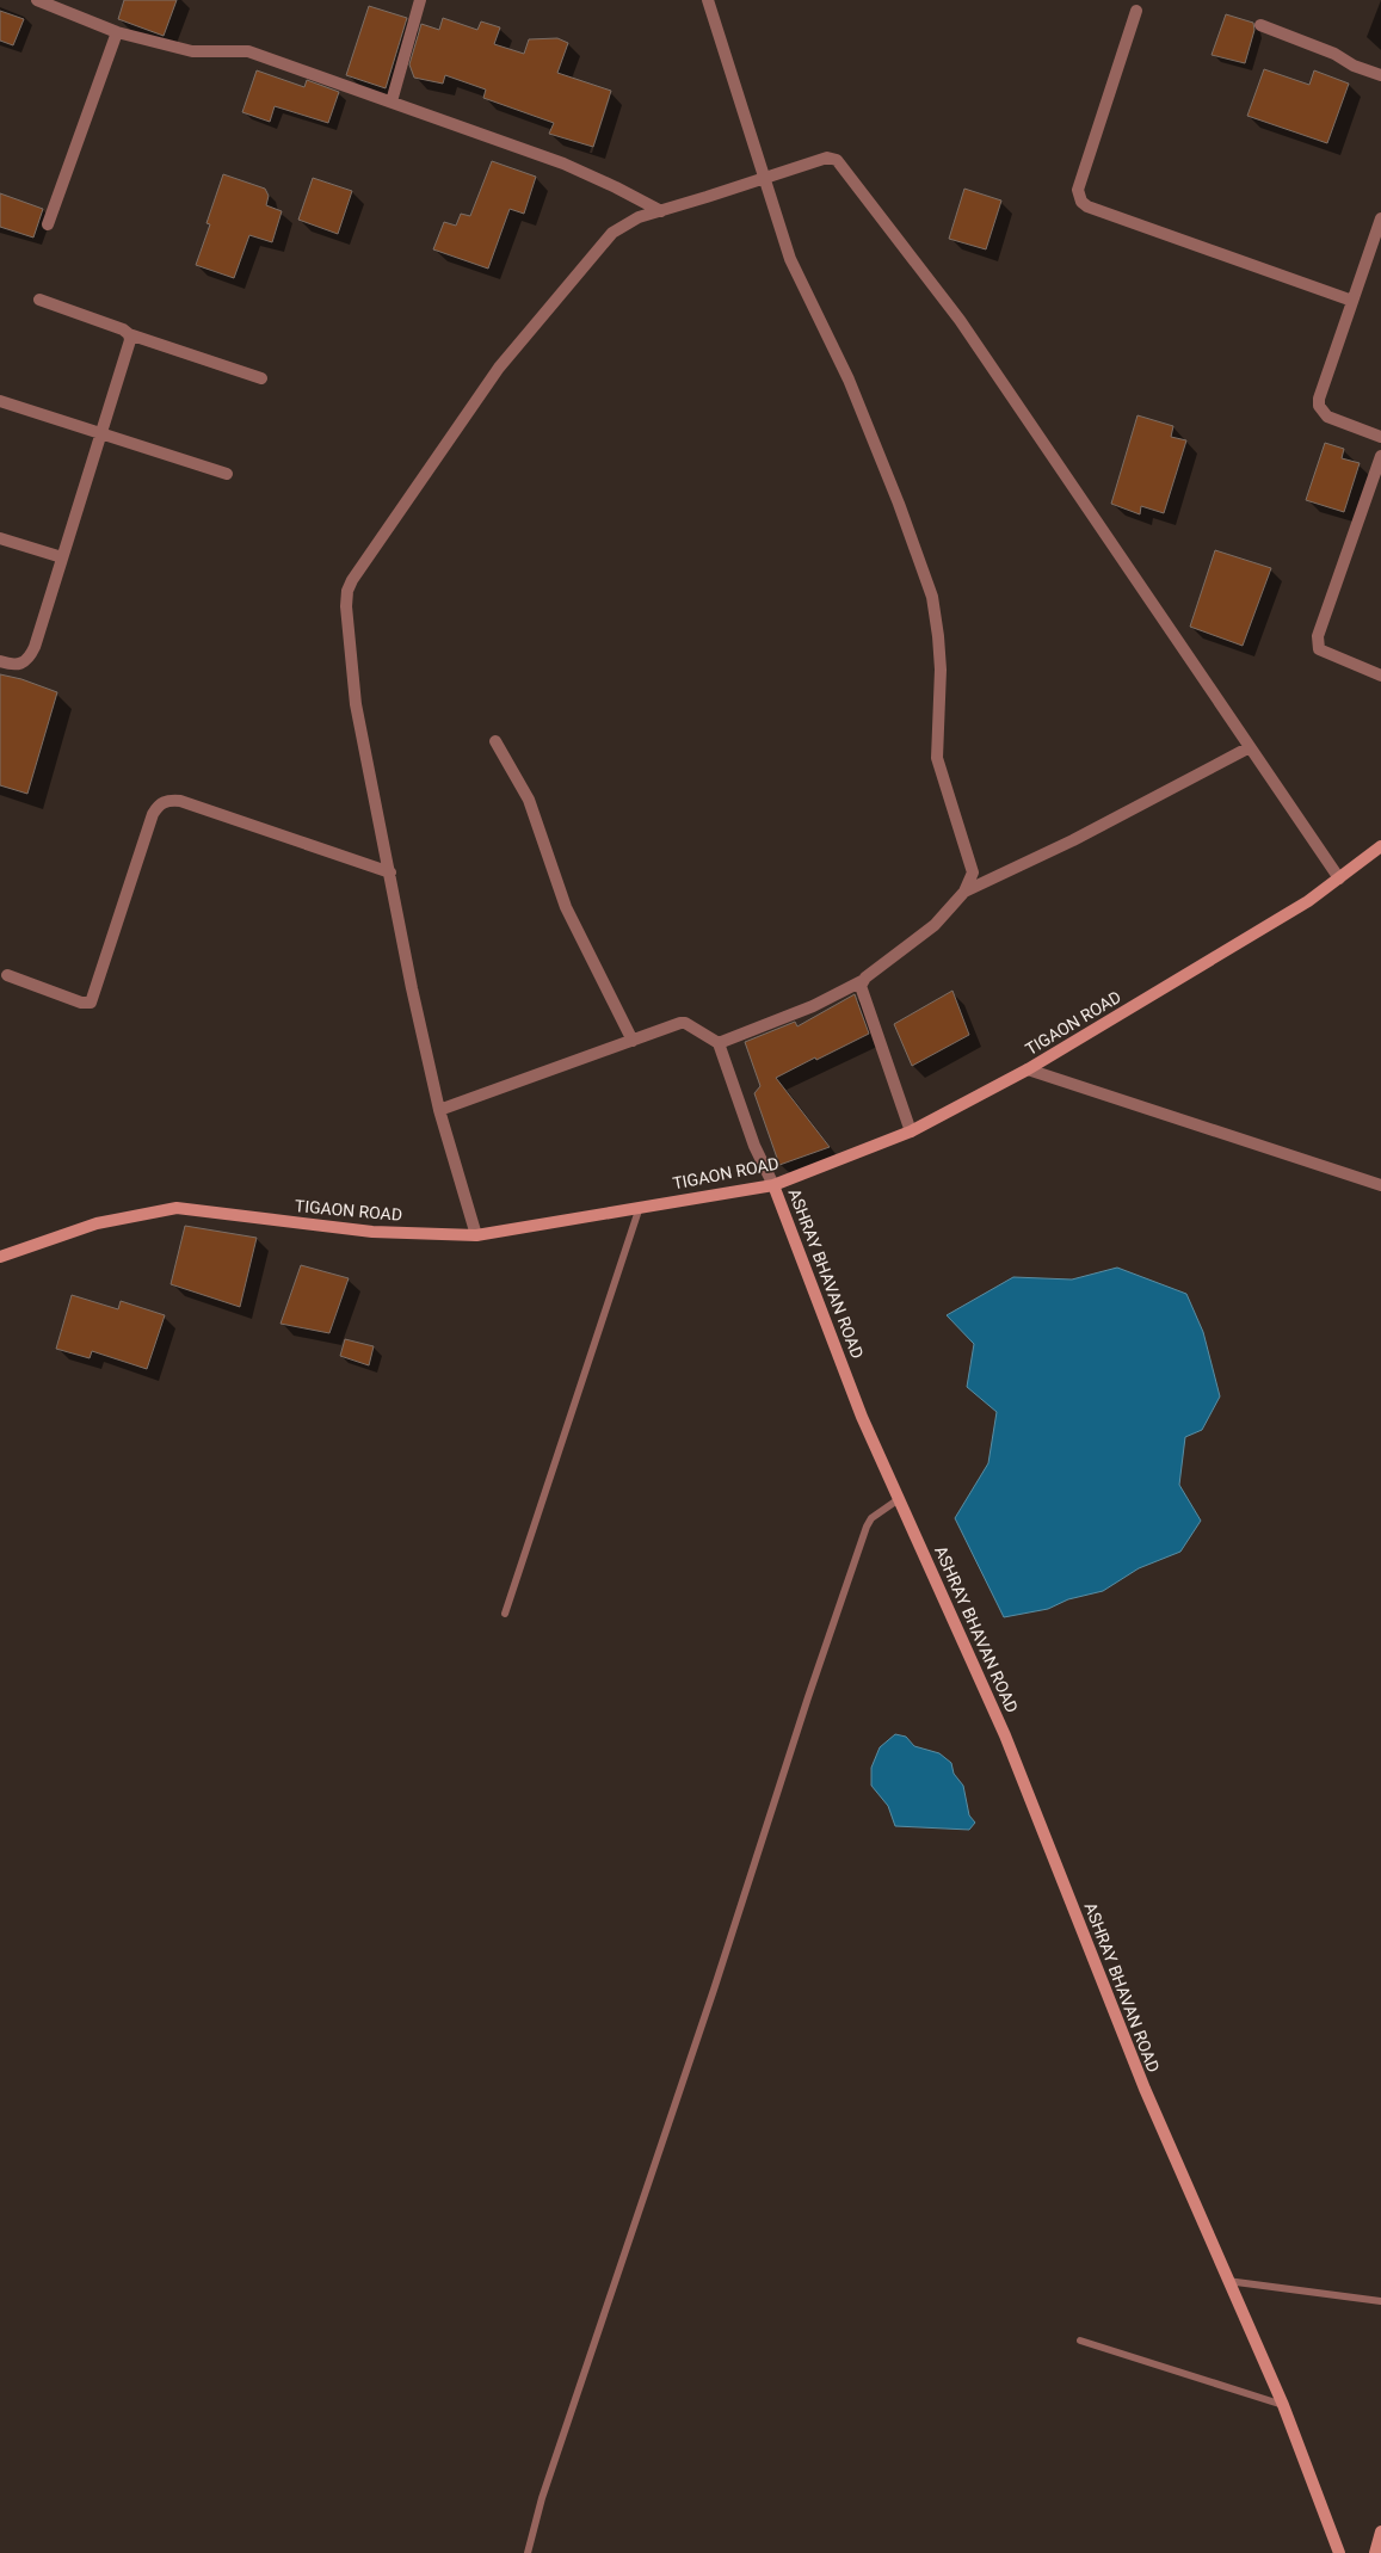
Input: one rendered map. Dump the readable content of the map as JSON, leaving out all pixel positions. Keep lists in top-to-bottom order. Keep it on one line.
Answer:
{"streets":{"street":["TIGAON ROAD","ASHRAY BHAVAN ROAD"]},"crossings":[["TIGAON ROAD","ASHRAY BHAVAN ROAD"]]}
